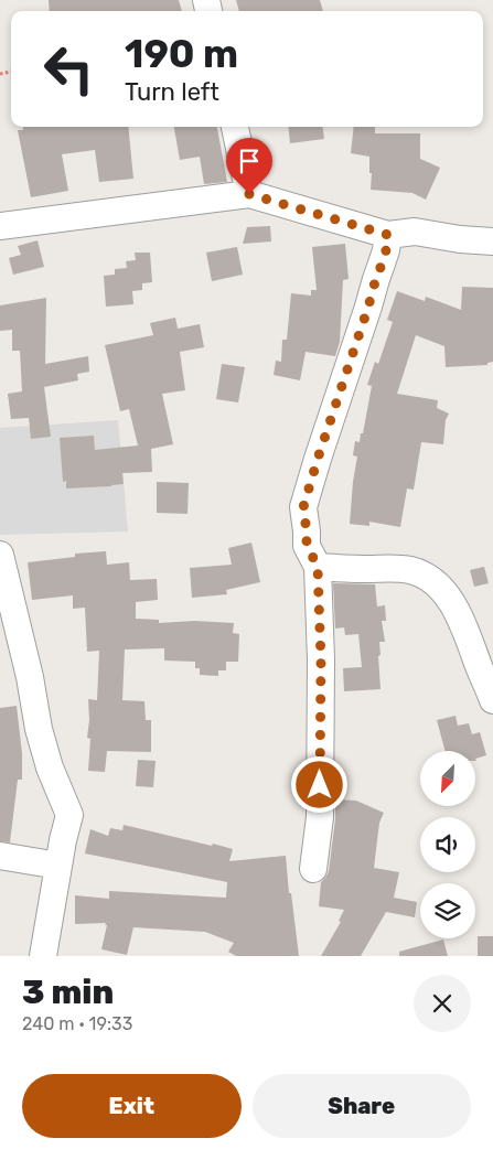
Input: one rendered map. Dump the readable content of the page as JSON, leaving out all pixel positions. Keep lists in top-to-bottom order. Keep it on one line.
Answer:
{"north":"bottom left","page":{"turn":["190 m","Turn left"],"heading":["3 min","240 m · 19:33"],"buttons":["Exit","Share"]}}
